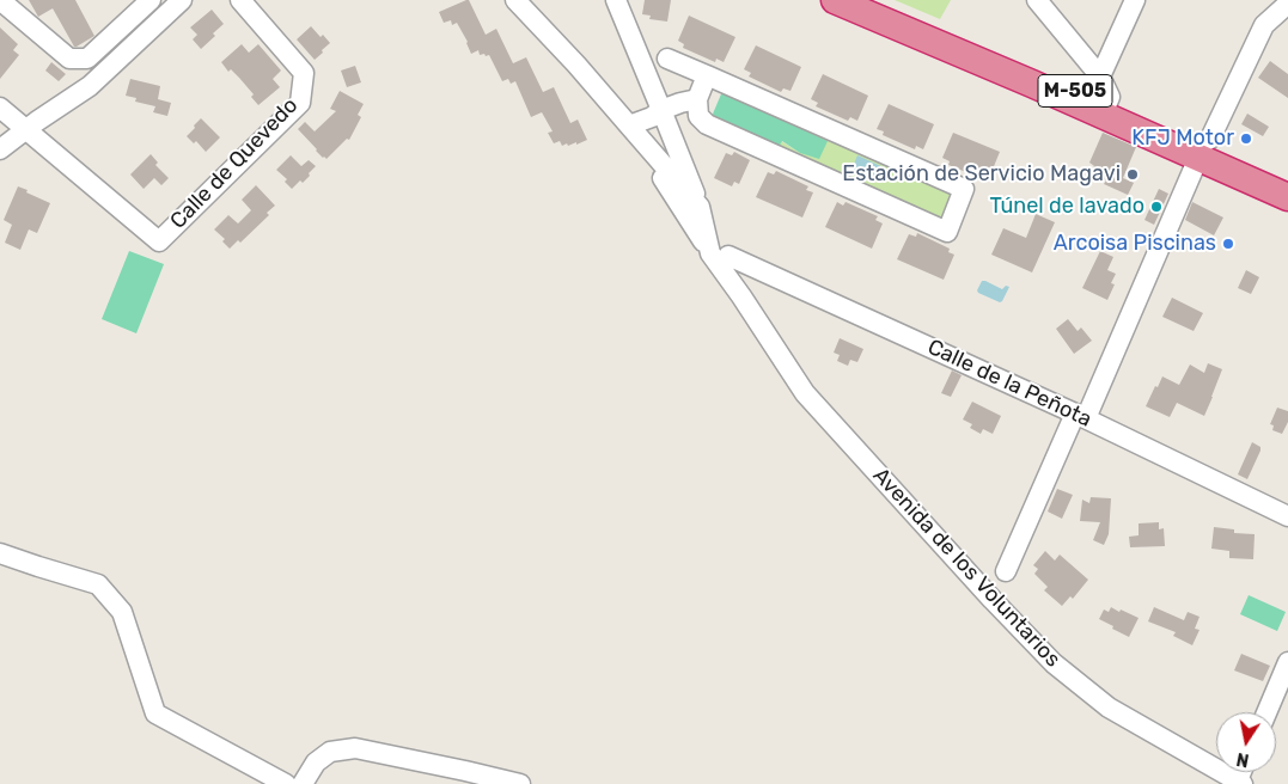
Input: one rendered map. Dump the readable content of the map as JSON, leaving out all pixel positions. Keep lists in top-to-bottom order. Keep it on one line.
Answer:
{"streets":{"highway":["M-505"],"street":["Calle de Quevedo","Calle de la Peñota","Avenida de los Voluntarios"]},"crossings":[["Calle de la Peñota","Avenida de los Voluntarios"]],"places":["KFJ Motor","Estación de Servicio Magavi","Túnel de lavado","Arcoisa Piscinas"],"north":"bottom"}
